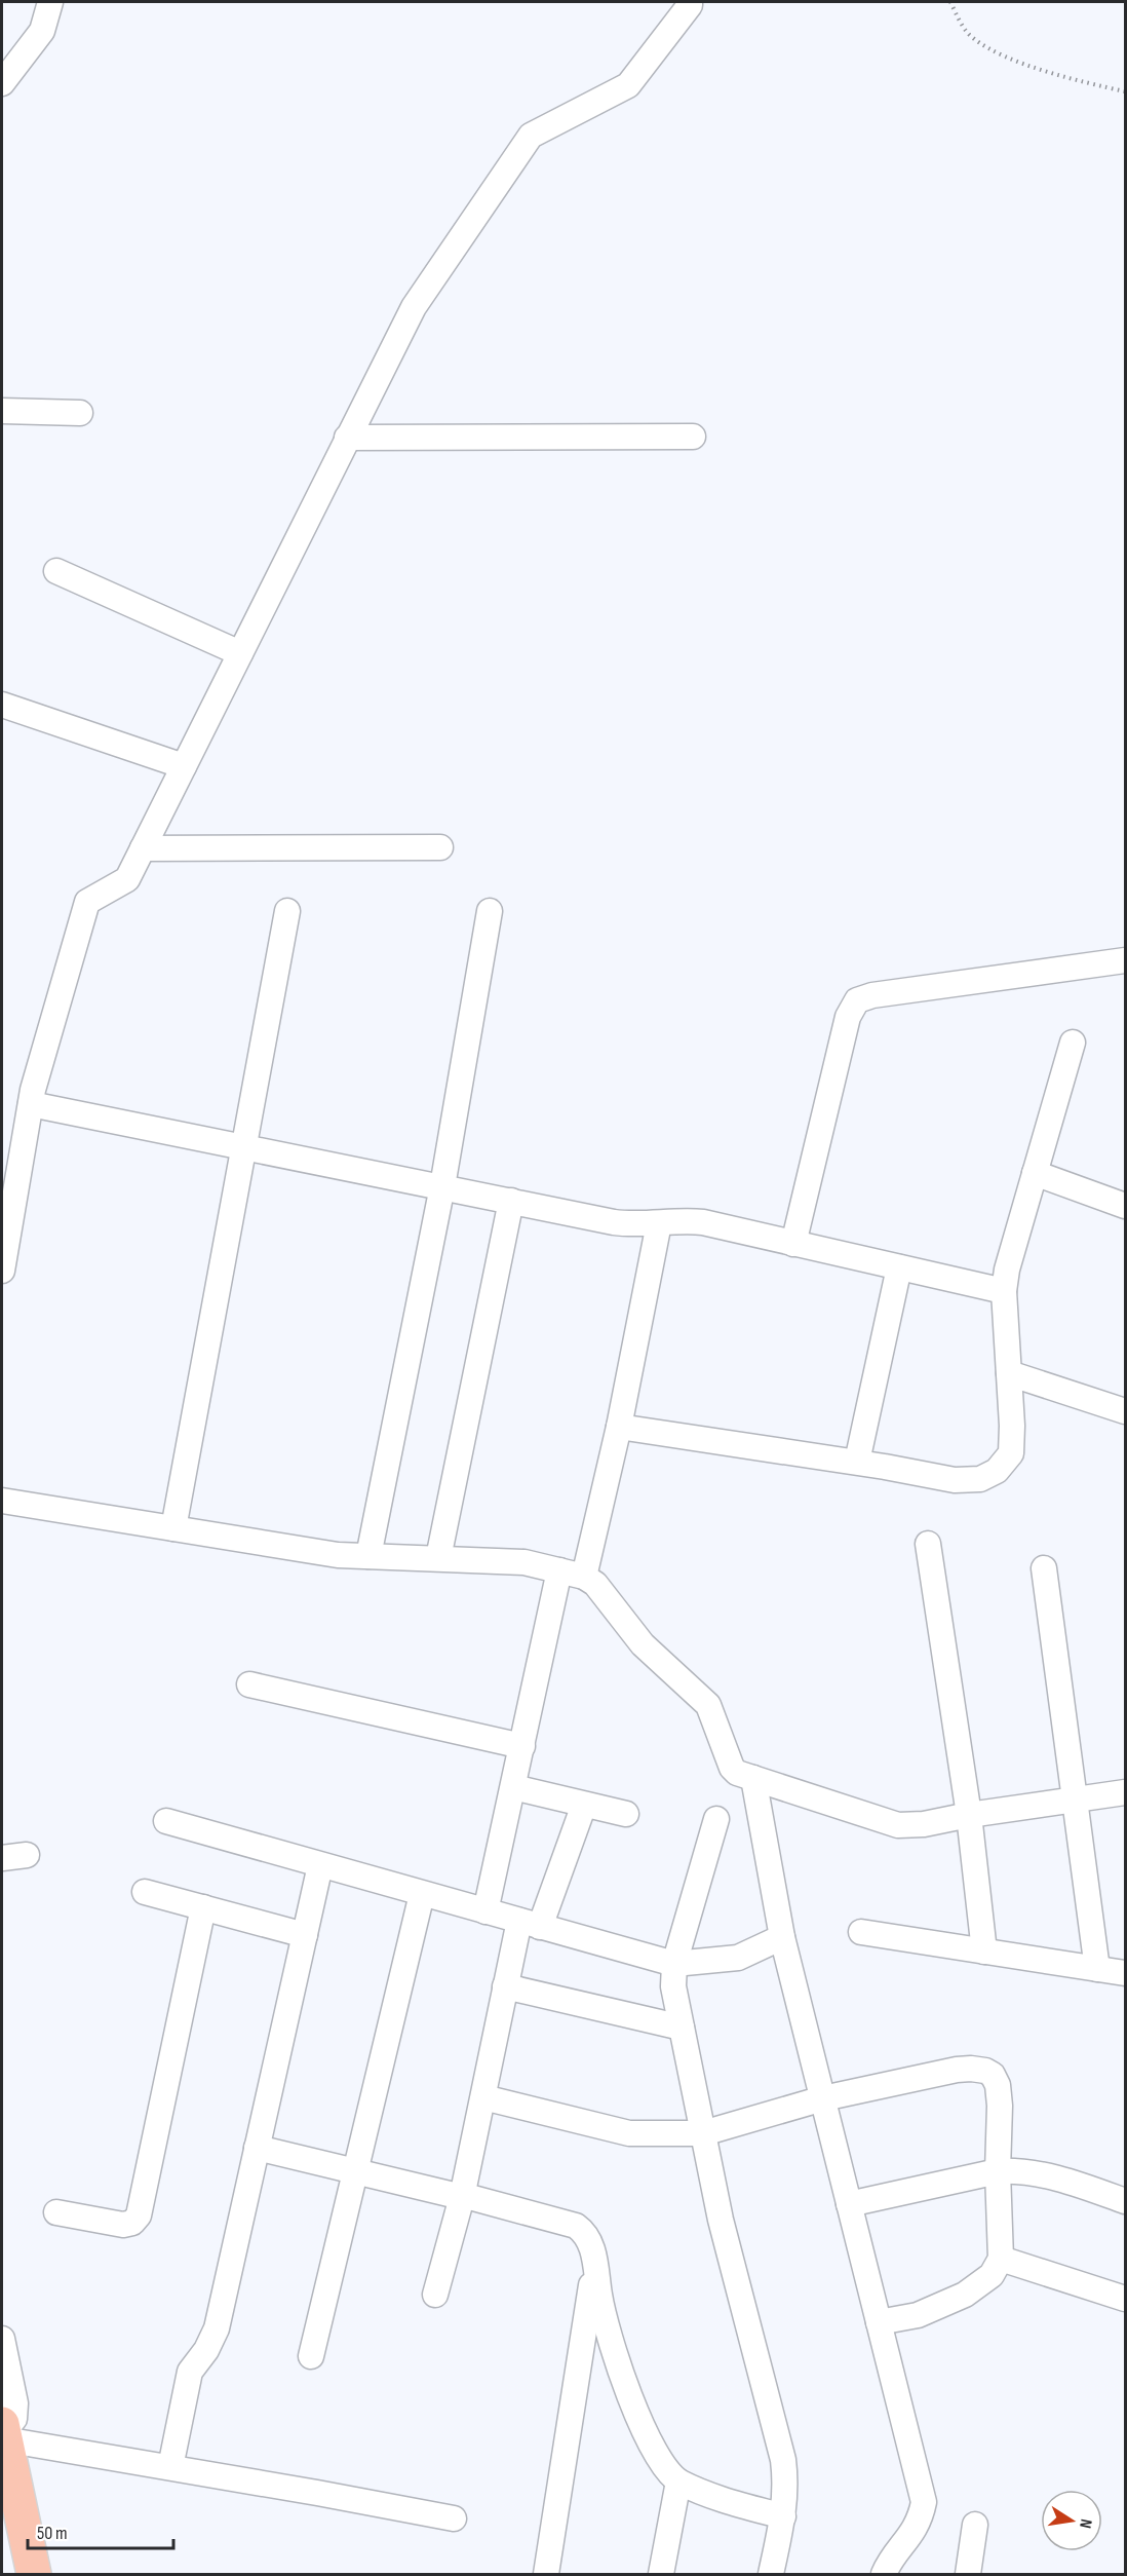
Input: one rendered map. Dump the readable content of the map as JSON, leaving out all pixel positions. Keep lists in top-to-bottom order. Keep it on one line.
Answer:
{"scale_bar":"50 m","north":"right"}
